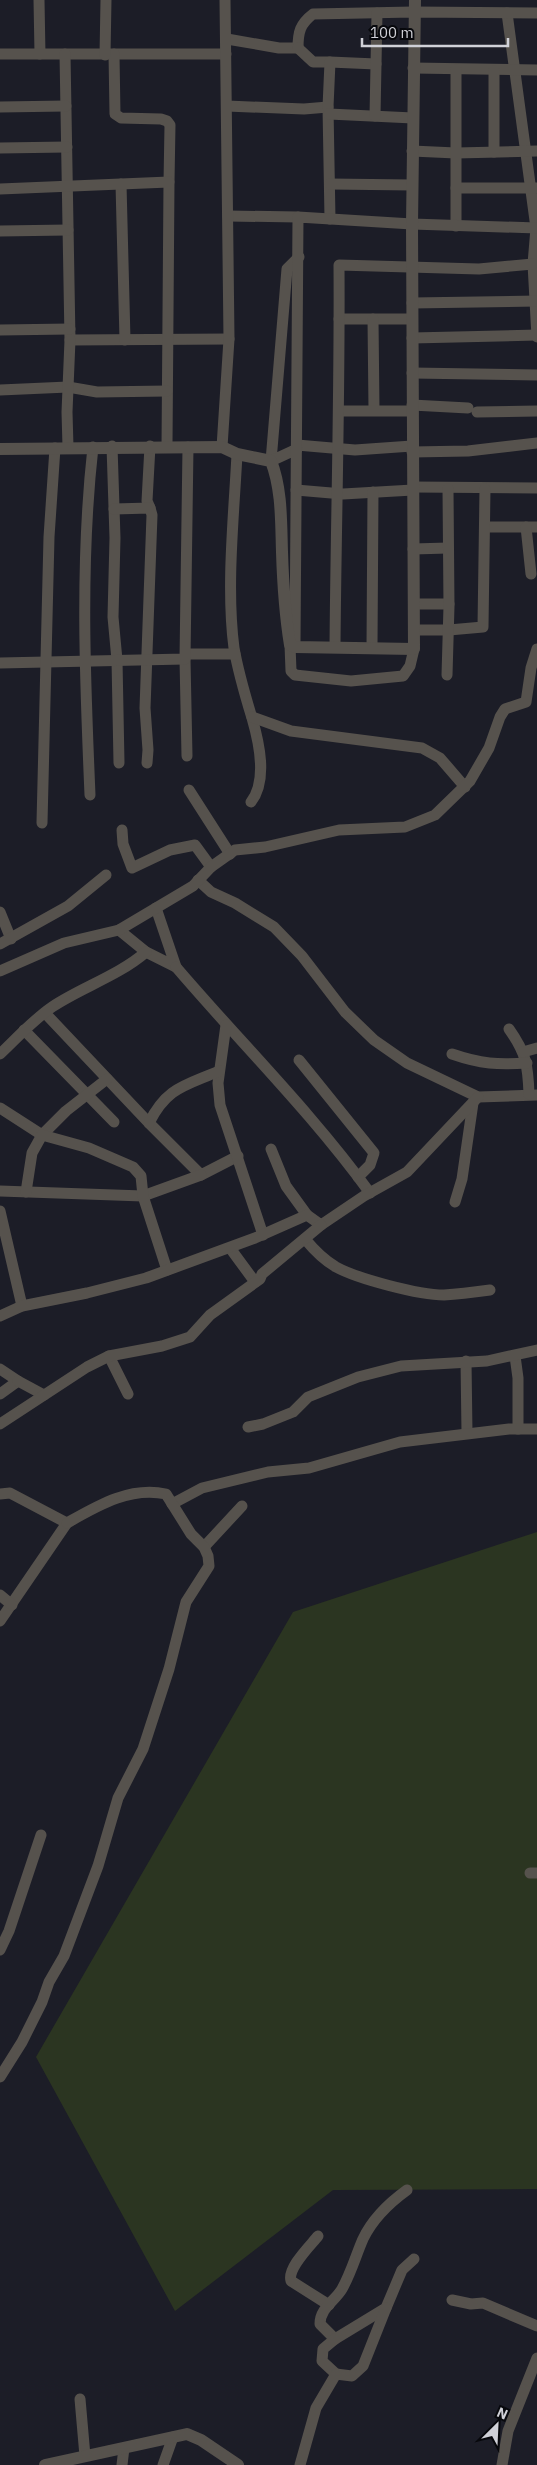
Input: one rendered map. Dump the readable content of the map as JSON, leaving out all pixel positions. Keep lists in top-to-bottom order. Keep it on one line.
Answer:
{"scale_bar":"100 m","north":"top right"}
